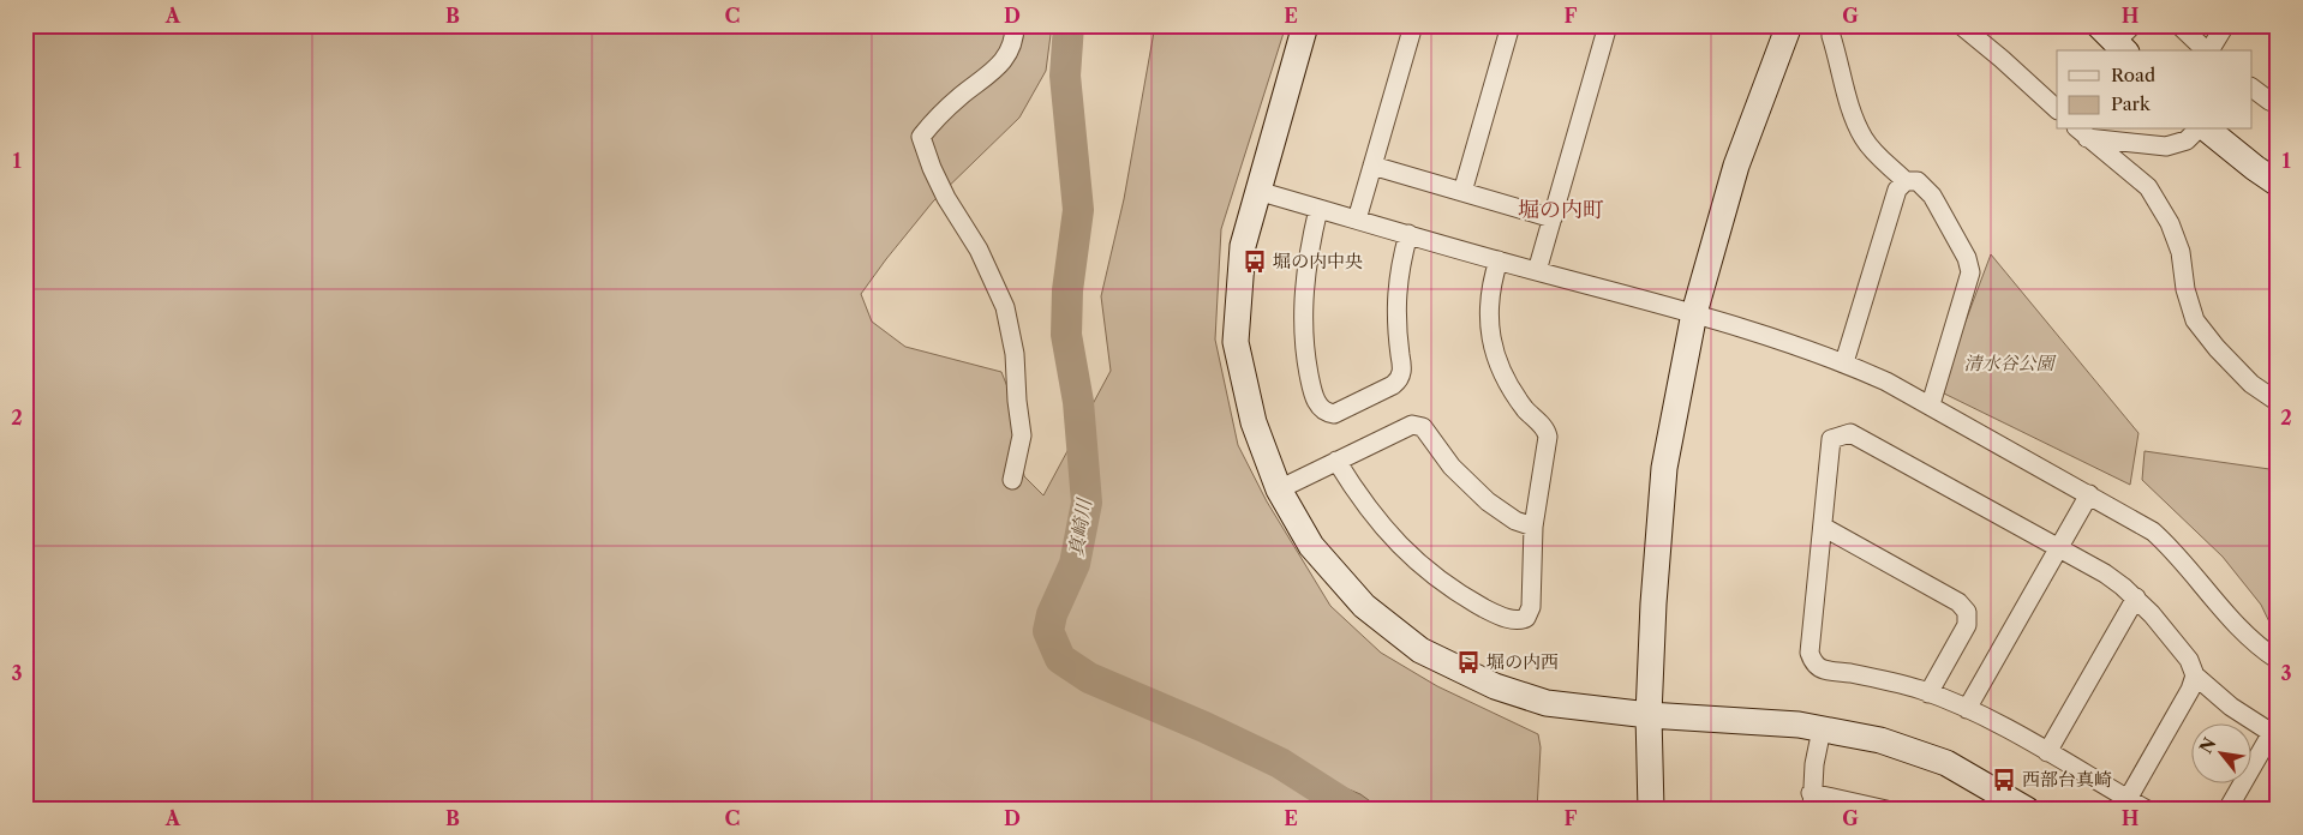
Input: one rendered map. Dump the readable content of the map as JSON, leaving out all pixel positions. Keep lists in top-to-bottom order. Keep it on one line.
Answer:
{"districts":["堀の内町"],"water":["真崎川"],"parks":["清水谷公園"],"places":{"bus stop":["堀の内中央","堀の内西","西部台真崎"]},"legend":["Road","Park"],"north":"top left","grid":{"columns":["A","B","C","D","E","F","G","H"],"rows":["1","2","3"]}}
